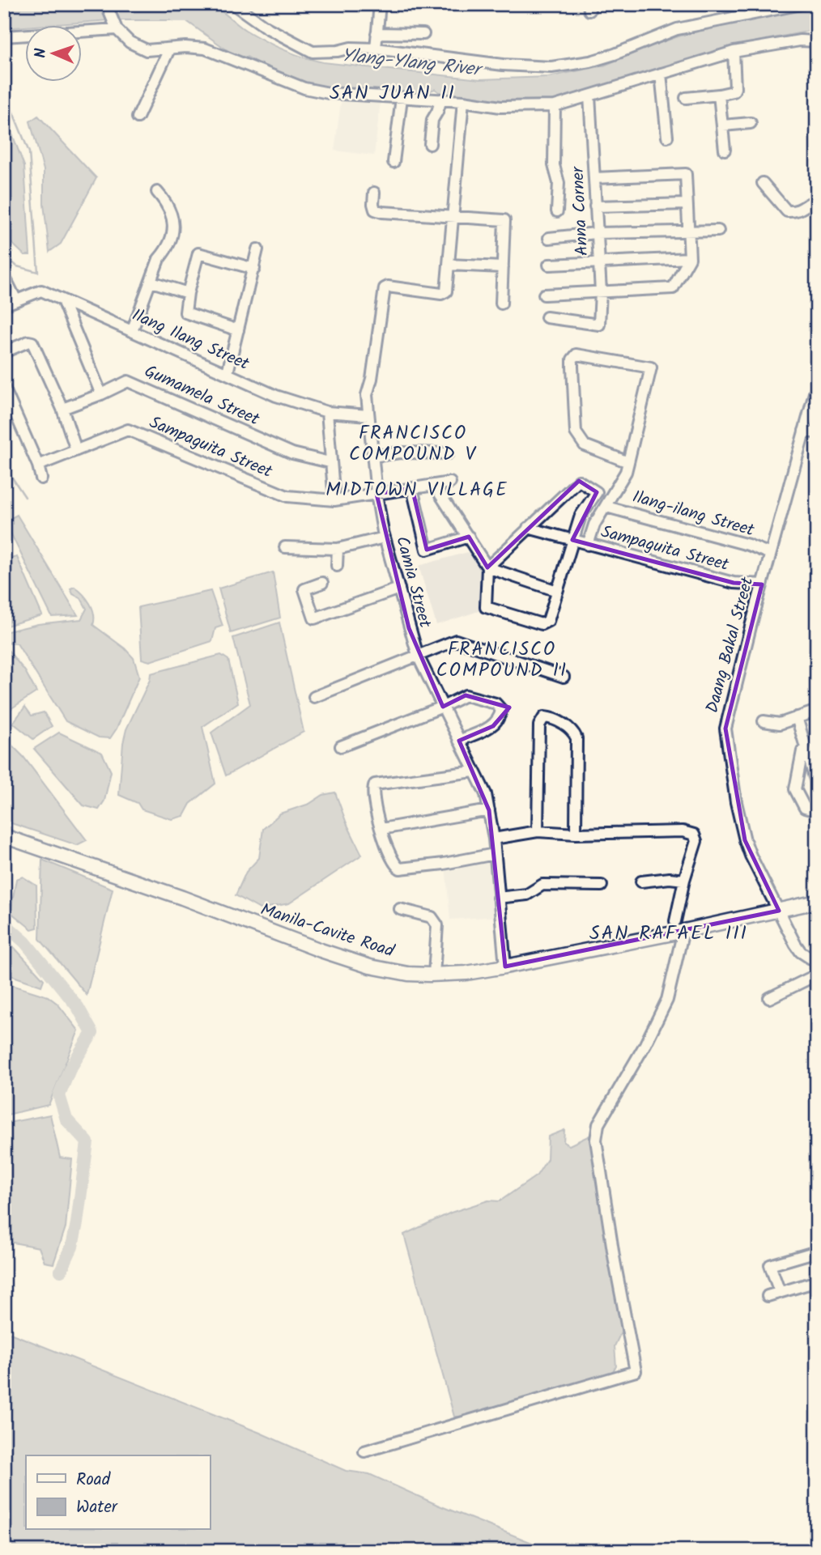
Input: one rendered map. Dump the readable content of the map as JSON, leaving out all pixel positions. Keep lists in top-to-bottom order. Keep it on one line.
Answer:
{"streets":{"main road":["Manila-Cavite Road"],"street":["Anna Corner","Ilang Ilang Street","Gumamela Street","Sampaguita Street","Ilang-ilang Street","Camia Street","Daang Bakal Street"]},"crossings":[["Ilang Ilang Street","Camia Street"],["Sampaguita Street","Camia Street"],["Sampaguita Street","Daang Bakal Street"],["Ilang-ilang Street","Daang Bakal Street"],["Camia Street","Manila-Cavite Road"],["Daang Bakal Street","Manila-Cavite Road"]],"districts":["SAN JUAN II","FRANCISCO COMPOUND V","MIDTOWN VILLAGE","FRANCISCO COMPOUND II","SAN RAFAEL III"],"water":["Ylang-Ylang River"],"legend":["Road","Water"],"north":"left"}
